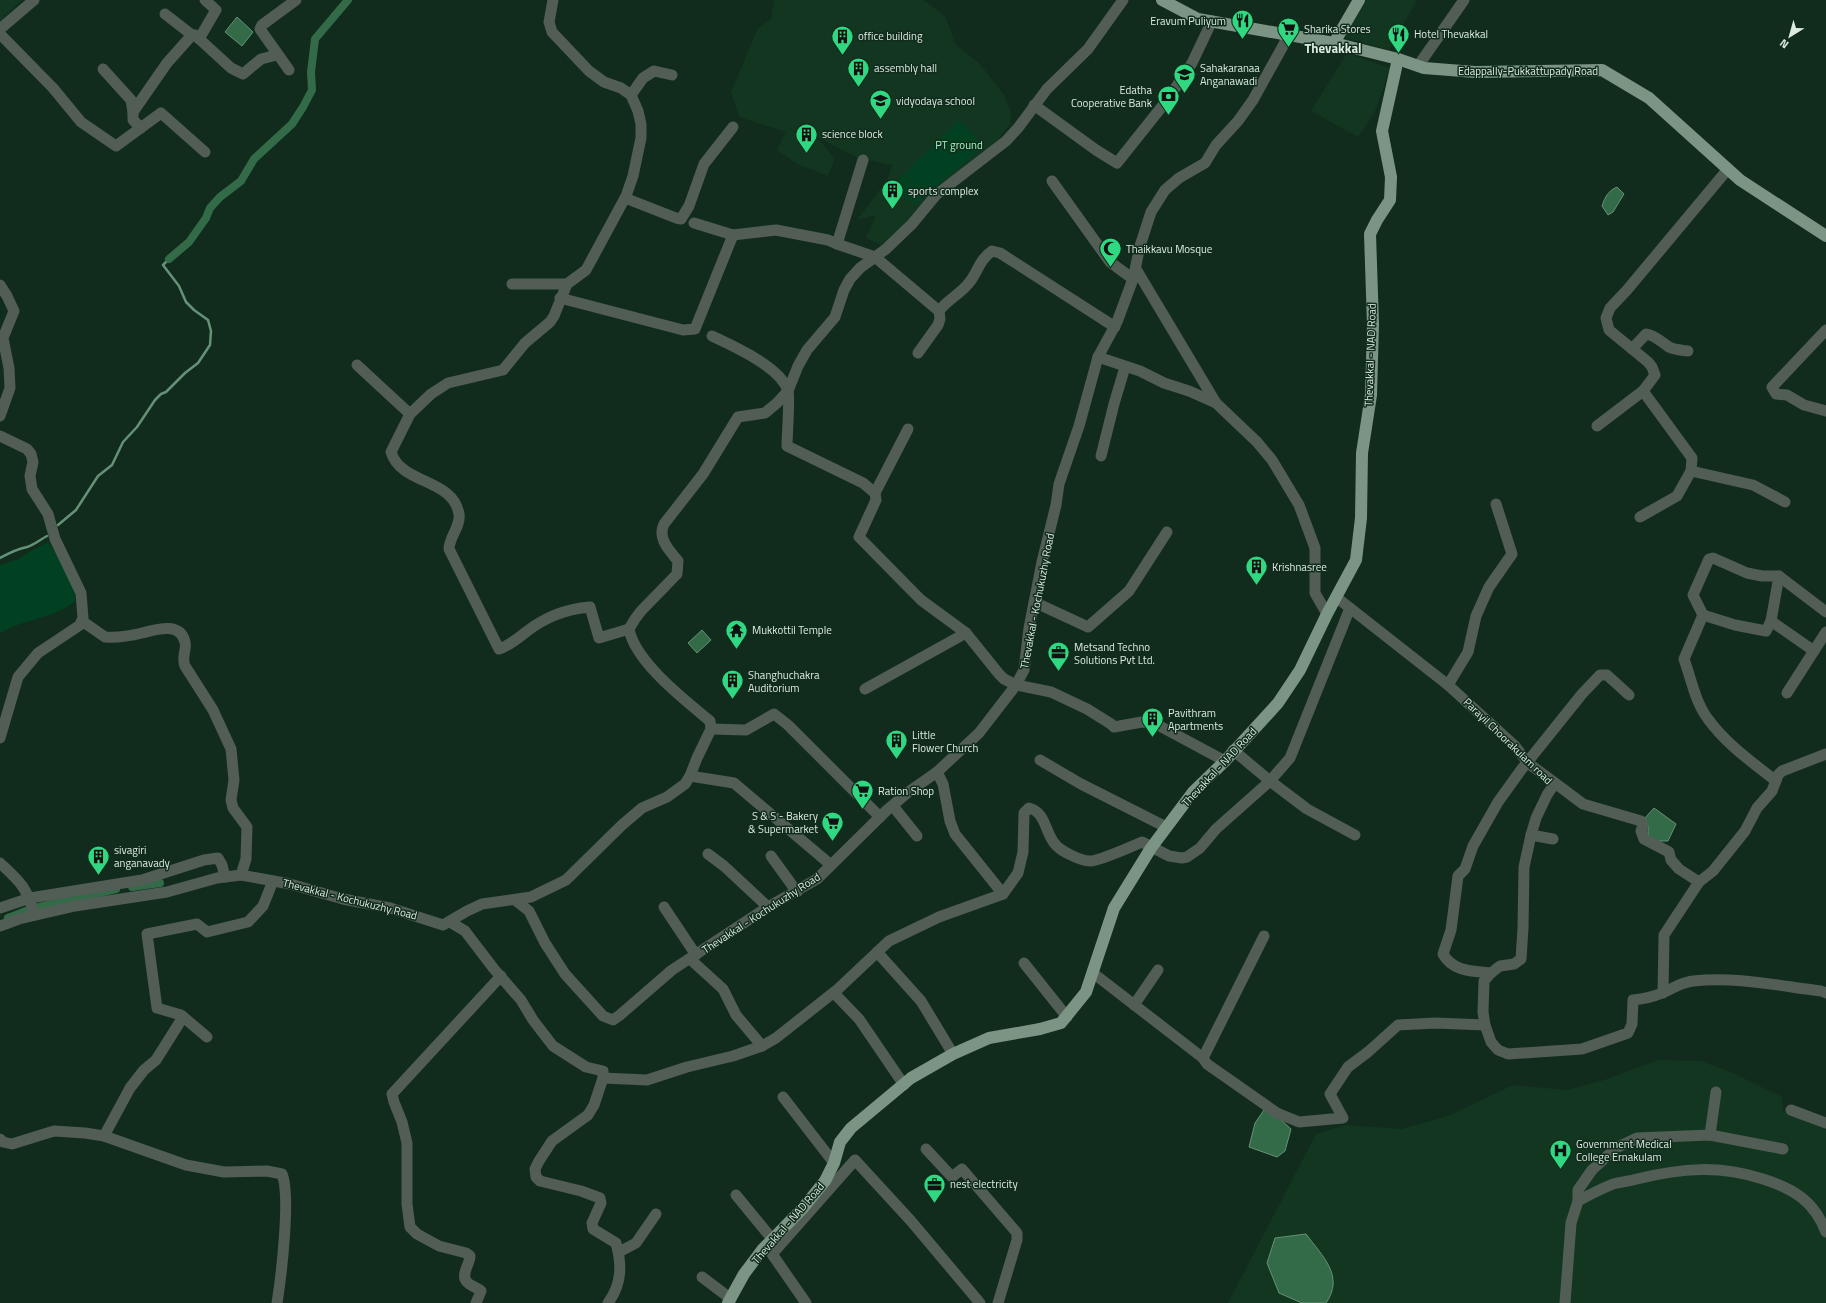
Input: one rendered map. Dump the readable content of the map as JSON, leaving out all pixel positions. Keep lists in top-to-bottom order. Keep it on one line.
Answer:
{"streets":{"main road":["Edappally-Pukkattupady Road","Thevakkal - NAD Road"],"street":["Thevakkal - Kochukuzhy Road","Parayil Choorakulam road"]},"crossings":[["Edappally-Pukkattupady Road","Thevakkal - NAD Road"],["Edappally-Pukkattupady Road","Thevakkal - Kochukuzhy Road"],["Thevakkal - NAD Road","Parayil Choorakulam road"]],"districts":["Thevakkal"],"parks":["PT ground"],"places":{"restaurant":["Eravum Puliyum","Hotel Thevakkal"],"supermarket":["Sharika Stores","Ration Shop","S & S - Bakery & Supermarket"],"building":["office building","assembly hall","science block","sports complex","Krishnasree","Shanghuchakra Auditorium","Pavithram Apartments","Little Flower Church","sivagiri anganavady"],"school or university":["Sahakaranaa Anganawadi","vidyodaya school"],"bank":["Edatha Cooperative Bank"],"mosque":["Thaikkavu Mosque"],"temple":["Mukkottil Temple"],"office":["Metsand Techno Solutions Pvt Ltd.","nest electricity"],"hospital":["Government Medical College Ernakulam"]},"north":"bottom left"}
